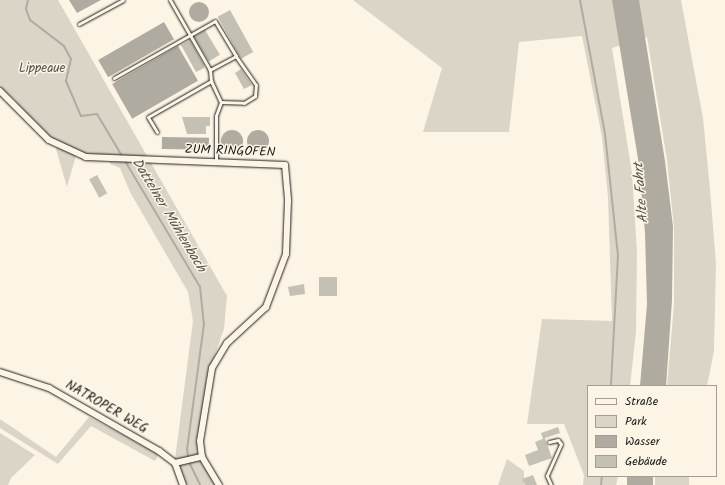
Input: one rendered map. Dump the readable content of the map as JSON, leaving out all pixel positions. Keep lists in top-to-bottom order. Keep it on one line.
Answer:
{"streets":{"street":["ZUM RINGOFEN","NATROPER WEG"]},"water":["Alte Fahrt","Dattelner Mühlenbach"],"parks":["Lippeaue"],"legend":["Straße","Park","Wasser","Gebäude"]}
